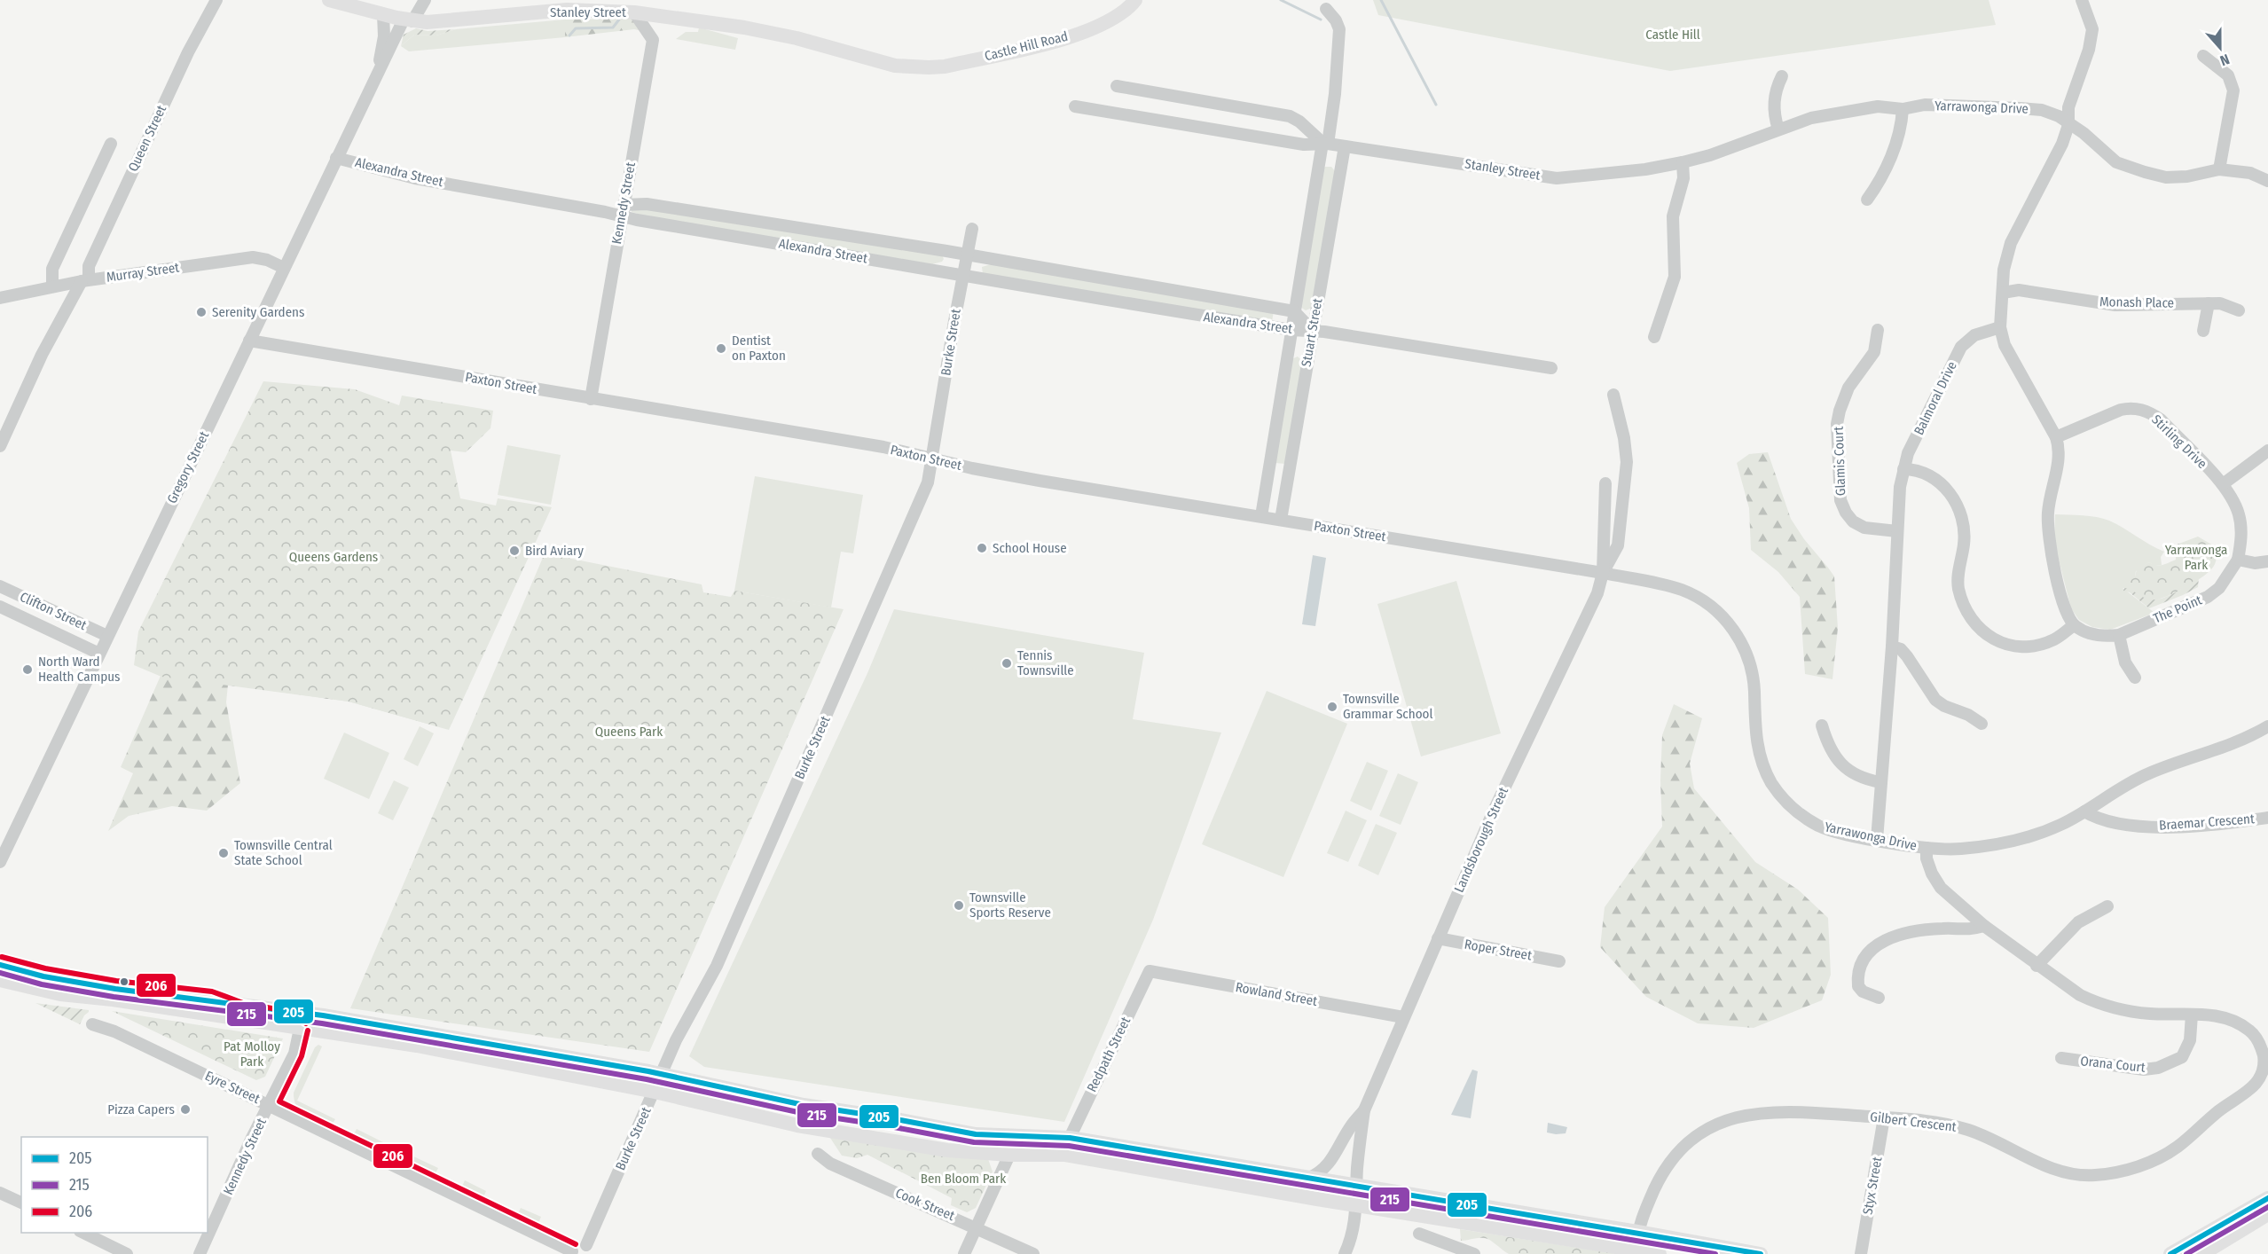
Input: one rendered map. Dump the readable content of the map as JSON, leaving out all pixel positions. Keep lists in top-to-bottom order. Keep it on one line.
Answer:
{"streets":{"main road":["Stanley Street","Castle Hill Road"],"street":["Yarrawonga Drive","Queen Street","Alexandra Street","Kennedy Street","Murray Street","Monash Place","Stuart Street","Burke Street","Paxton Street","Balmoral Drive","Stirling Drive","Glamis Court","Gregory Street","The Point","Clifton Street","Braemar Crescent","Landsborough Street","Roper Street","Rowland Street","Redpath Street","Orana Court","Eyre Street","Gilbert Crescent","Styx Street","Cook Street"]},"crossings":[["Stanley Street","Castle Hill Road"],["Stanley Street","Yarrawonga Drive"],["Stanley Street","Kennedy Street"],["Stanley Street","Stuart Street"],["Stanley Street","Gregory Street"],["Yarrawonga Drive","Paxton Street"],["Yarrawonga Drive","Balmoral Drive"],["Yarrawonga Drive","Braemar Crescent"],["Yarrawonga Drive","Landsborough Street"],["Yarrawonga Drive","Gilbert Crescent"],["Queen Street","Murray Street"],["Alexandra Street","Kennedy Street"],["Alexandra Street","Stuart Street"],["Alexandra Street","Burke Street"],["Alexandra Street","Gregory Street"],["Kennedy Street","Paxton Street"],["Kennedy Street","Eyre Street"],["Murray Street","Gregory Street"],["Stuart Street","Paxton Street"],["Burke Street","Paxton Street"],["Paxton Street","Gregory Street"],["Paxton Street","Landsborough Street"],["Balmoral Drive","Glamis Court"],["Stirling Drive","The Point"],["Gregory Street","Clifton Street"],["Landsborough Street","Roper Street"],["Landsborough Street","Rowland Street"],["Rowland Street","Redpath Street"],["Orana Court","Gilbert Crescent"],["Gilbert Crescent","Styx Street"]],"parks":["Castle Hill","Yarrawonga Park","Queens Gardens","Queens Park","Pat Molloy Park","Ben Bloom Park"],"places":["Serenity Gardens","Dentist on Paxton","School House","Bird Aviary","Tennis Townsville","North Ward Health Campus","Townsville Grammar School","Townsville Central State School","Townsville Sports Reserve","Pizza Capers"],"lines":["transit line 206","transit line 205","transit line 215"],"legend":["205","215","206"],"north":"bottom"}
